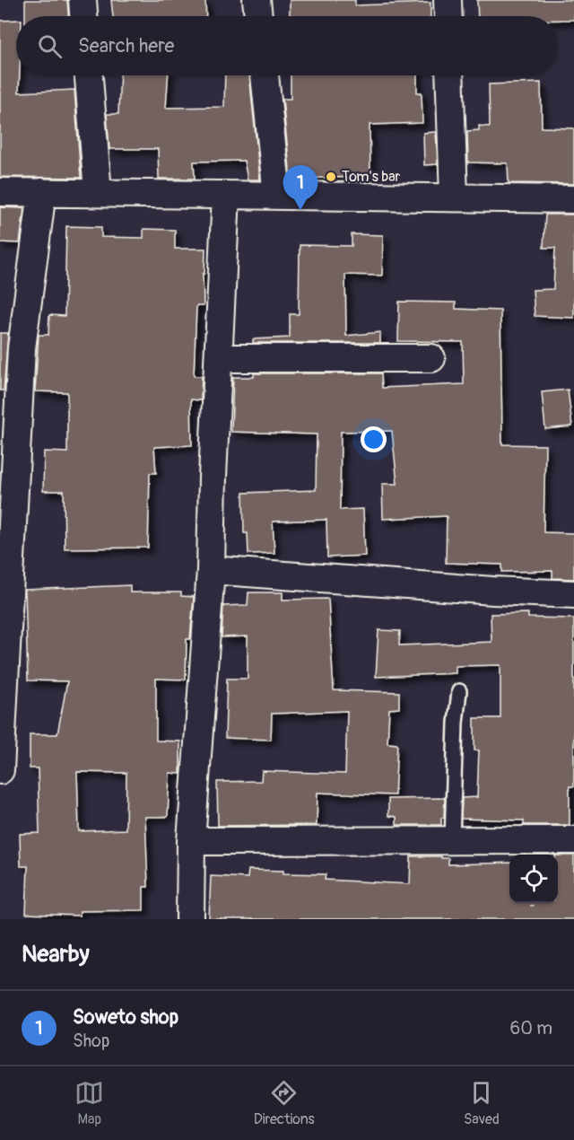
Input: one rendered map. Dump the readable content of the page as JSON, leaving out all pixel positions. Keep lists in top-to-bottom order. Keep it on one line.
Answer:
{"places":["Tom's bar"],"page":{"search":"Search here","pins":"1","heading":"Nearby","list":[{"mark":"1","name":"Soweto shop","note":"Shop","value":"60 m"}],"nav":["Map","Directions","Saved"]}}
